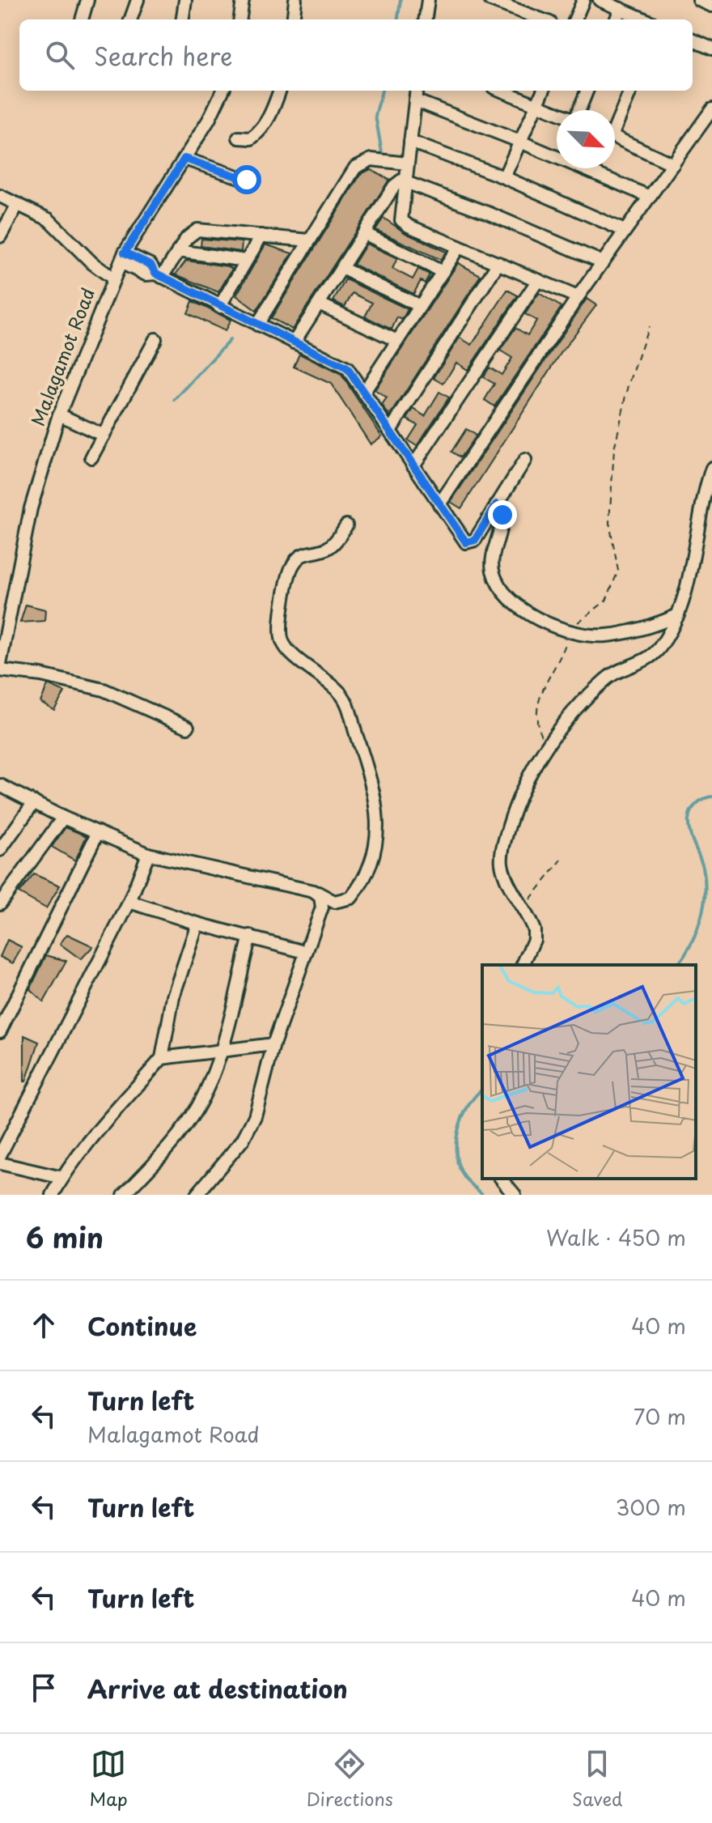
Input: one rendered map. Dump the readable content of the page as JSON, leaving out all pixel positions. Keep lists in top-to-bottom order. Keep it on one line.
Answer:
{"streets":{"street":["Malagamot Road"]},"north":"bottom right","page":{"search":"Search here","heading":["6 min","Walk · 450 m"],"list":[["Continue","40 m"],["Turn left","Malagamot Road","70 m"],["Turn left","300 m"],["Turn left","40 m"],"Arrive at destination"],"nav":["Map","Directions","Saved"]}}
